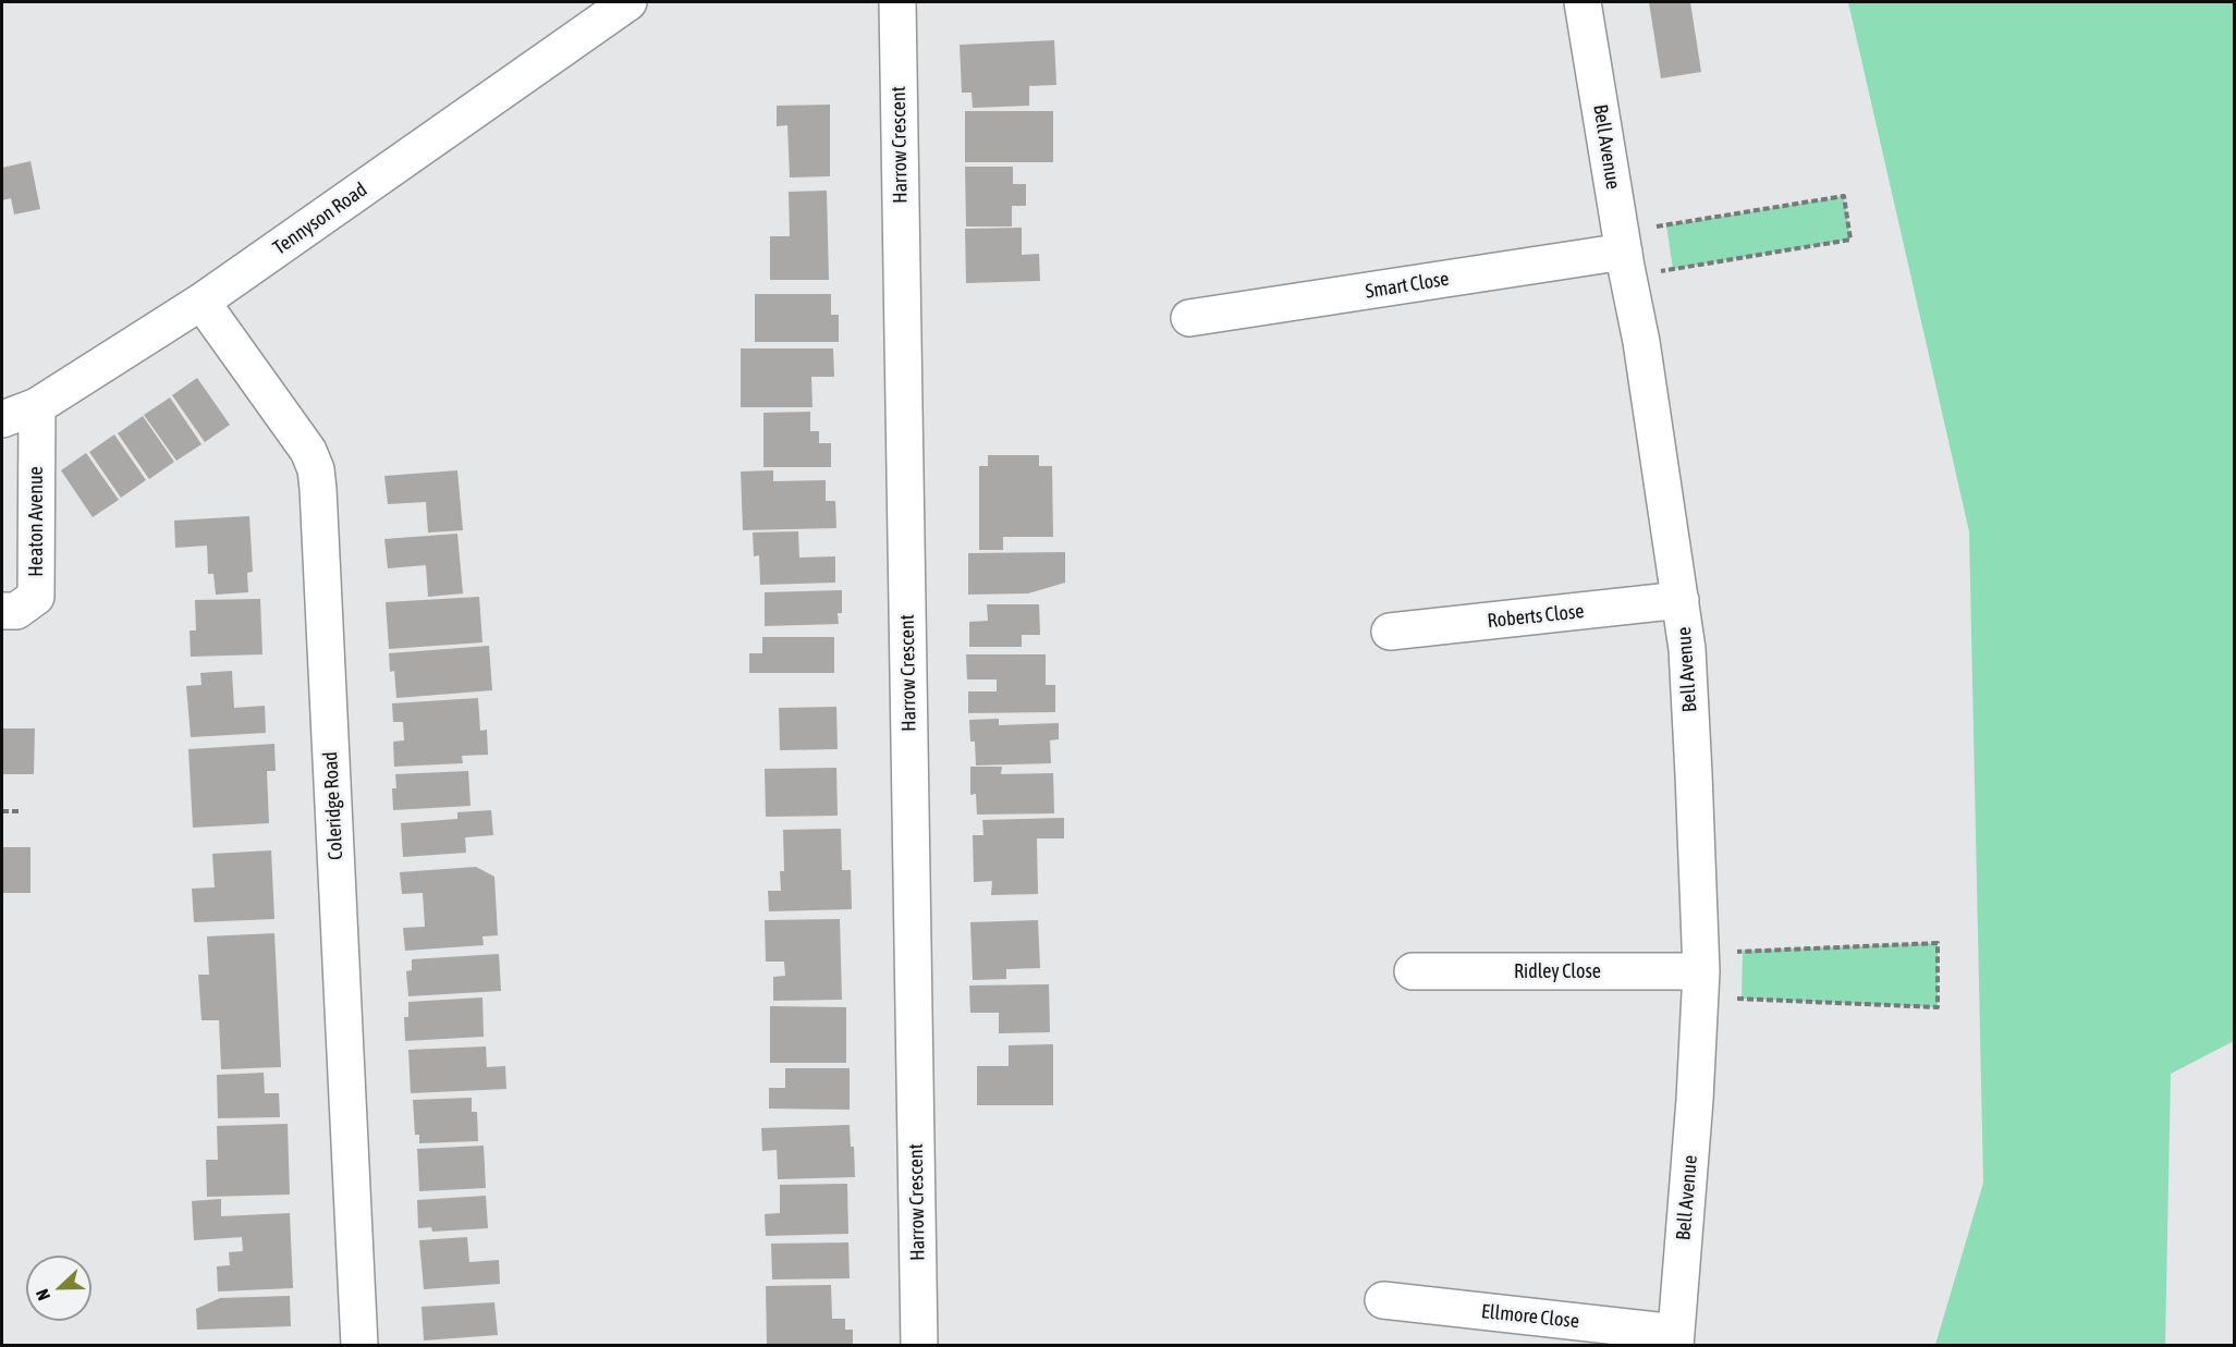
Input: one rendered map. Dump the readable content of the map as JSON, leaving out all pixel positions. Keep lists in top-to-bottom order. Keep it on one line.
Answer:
{"streets":{"street":["Harrow Crescent","Bell Avenue","Tennyson Road","Smart Close","Heaton Avenue","Roberts Close","Coleridge Road","Ridley Close","Ellmore Close"]},"crossings":[["Bell Avenue","Smart Close"],["Bell Avenue","Roberts Close"],["Bell Avenue","Ridley Close"],["Bell Avenue","Ellmore Close"],["Tennyson Road","Heaton Avenue"],["Tennyson Road","Coleridge Road"]],"north":"left"}
